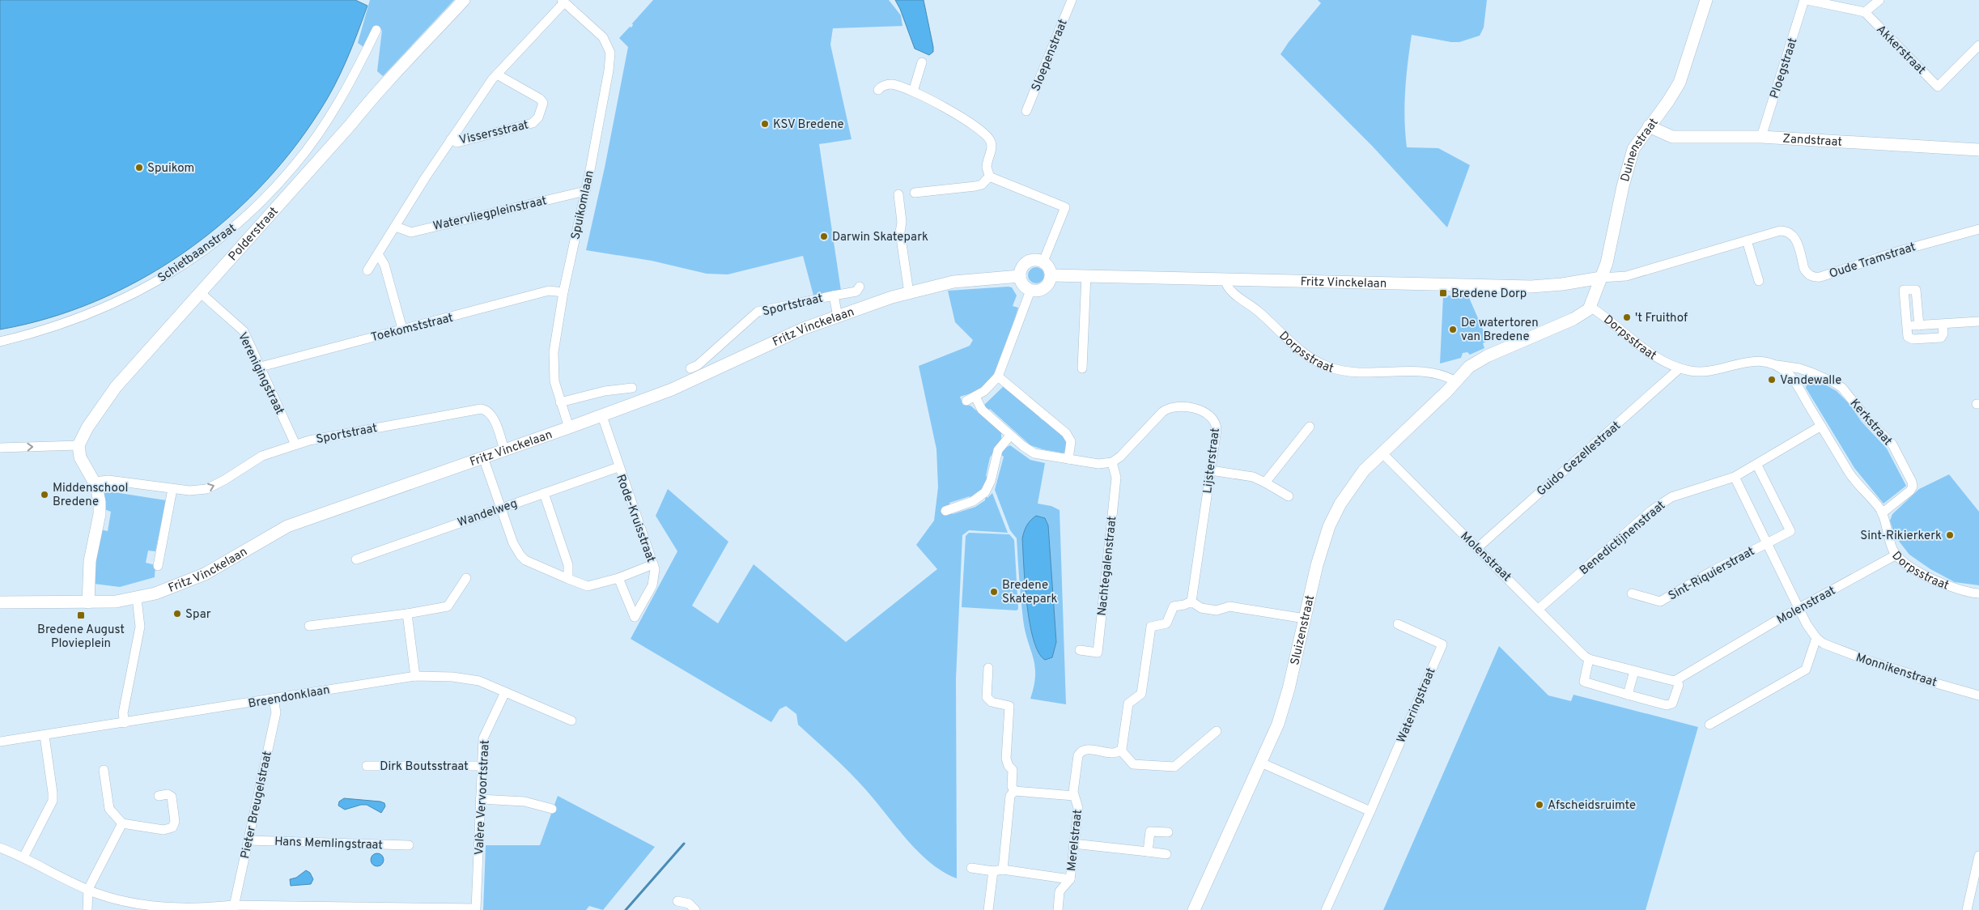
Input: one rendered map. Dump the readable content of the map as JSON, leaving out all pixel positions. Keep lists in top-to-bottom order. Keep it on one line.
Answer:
{"streets":{"street":["Akkerstraat","Sloepenstraat","Ploegstraat","Vissersstraat","Zandstraat","Duinenstraat","Spuikomlaan","Watervliegpleinstraat","Polderstraat","Schietbaanstraat","Oude Tramstraat","Fritz Vinckelaan","Sportstraat","Toekomststraat","Dorpsstraat","Verenigingstraat","Kerkstraat","Guido Gezellestraat","Lijsterstraat","Wandelweg","Rode-Kruisstraat","Benedictijnenstraat","Molenstraat","Nachtegalenstraat","Sint-Riquierstraat","Sluizenstraat","Monnikenstraat","Breendonklaan","Wateringstraat","Dirk Boutsstraat","Valère Vervoortstraat","Pieter Breugelstraat","Merelstraat","Hans Memlingstraat"]},"crossings":[["Ploegstraat","Zandstraat"],["Vissersstraat","Spuikomlaan"],["Vissersstraat","Watervliegpleinstraat"],["Zandstraat","Duinenstraat"],["Duinenstraat","Oude Tramstraat"],["Duinenstraat","Fritz Vinckelaan"],["Duinenstraat","Dorpsstraat"],["Spuikomlaan","Watervliegpleinstraat"],["Spuikomlaan","Fritz Vinckelaan"],["Spuikomlaan","Toekomststraat"],["Polderstraat","Verenigingstraat"],["Oude Tramstraat","Fritz Vinckelaan"],["Fritz Vinckelaan","Sportstraat"],["Fritz Vinckelaan","Dorpsstraat"],["Fritz Vinckelaan","Rode-Kruisstraat"],["Sportstraat","Verenigingstraat"],["Toekomststraat","Verenigingstraat"],["Dorpsstraat","Kerkstraat"],["Dorpsstraat","Guido Gezellestraat"],["Dorpsstraat","Benedictijnenstraat"],["Dorpsstraat","Molenstraat"],["Dorpsstraat","Sluizenstraat"],["Guido Gezellestraat","Molenstraat"],["Lijsterstraat","Nachtegalenstraat"],["Wandelweg","Rode-Kruisstraat"],["Benedictijnenstraat","Molenstraat"],["Benedictijnenstraat","Monnikenstraat"],["Molenstraat","Sluizenstraat"],["Molenstraat","Monnikenstraat"],["Sint-Riquierstraat","Monnikenstraat"],["Breendonklaan","Valère Vervoortstraat"],["Breendonklaan","Pieter Breugelstraat"],["Dirk Boutsstraat","Valère Vervoortstraat"],["Pieter Breugelstraat","Hans Memlingstraat"]],"places":{"other":["KSV Bredene","Spuikom","Darwin Skatepark","'t Fruithof","De watertoren van Bredene","Vandewalle","Middenschool Bredene","Sint-Rikierkerk","Bredene Skatepark","Spar","Afscheidsruimte"],"transit":["Bredene Dorp","Bredene August Plovieplein"]}}
